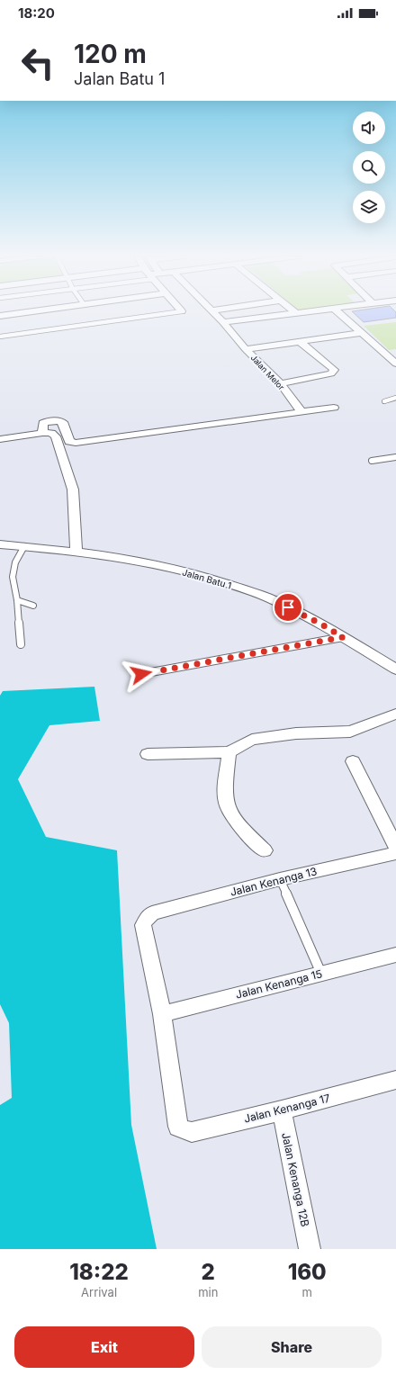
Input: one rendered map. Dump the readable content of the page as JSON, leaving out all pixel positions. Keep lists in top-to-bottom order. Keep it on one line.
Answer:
{"streets":{"street":["Jalan Melor","Jalan Batu 1","Jalan Kenanga 13","Jalan Kenanga 15","Jalan Kenanga 17","Jalan Kenanga 12B"]},"crossings":[["Jalan Kenanga 13","Jalan Kenanga 15"],["Jalan Kenanga 13","Jalan Kenanga 17"],["Jalan Kenanga 15","Jalan Kenanga 17"],["Jalan Kenanga 17","Jalan Kenanga 12B"]],"page":{"status":"18:20","turn":["120 m","Jalan Batu 1"],"eta":["18:22","Arrival","2","min","160","m"],"buttons":["Exit","Share"]}}
